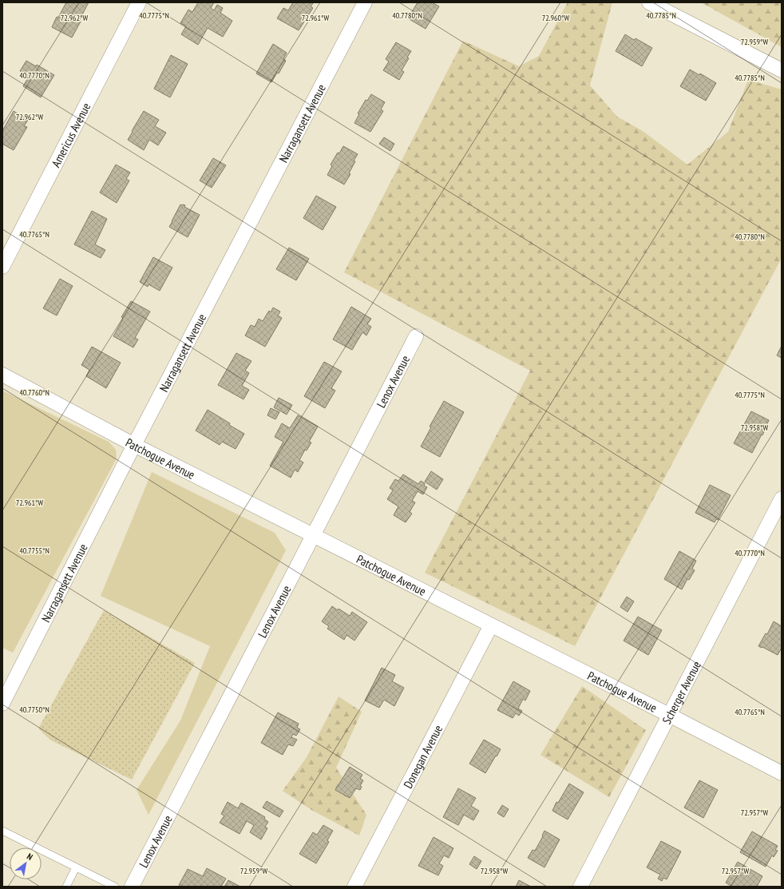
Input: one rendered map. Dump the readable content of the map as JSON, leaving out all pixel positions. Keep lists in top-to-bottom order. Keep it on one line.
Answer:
{"streets":{"street":["Narragansett Avenue","Americus Avenue","Lenox Avenue","Patchogue Avenue","Scherger Avenue","Donegan Avenue"]},"crossings":[["Narragansett Avenue","Patchogue Avenue"],["Lenox Avenue","Patchogue Avenue"],["Patchogue Avenue","Scherger Avenue"],["Patchogue Avenue","Donegan Avenue"]],"north":"top right","coordinates":["40.7775°N","40.7780°N","40.7785°N","72.962°W","72.961°W","72.960°W","72.959°W","40.7770°N","40.7765°N","40.7760°N","72.958°W","40.7755°N","40.7750°N","72.957°W"]}
